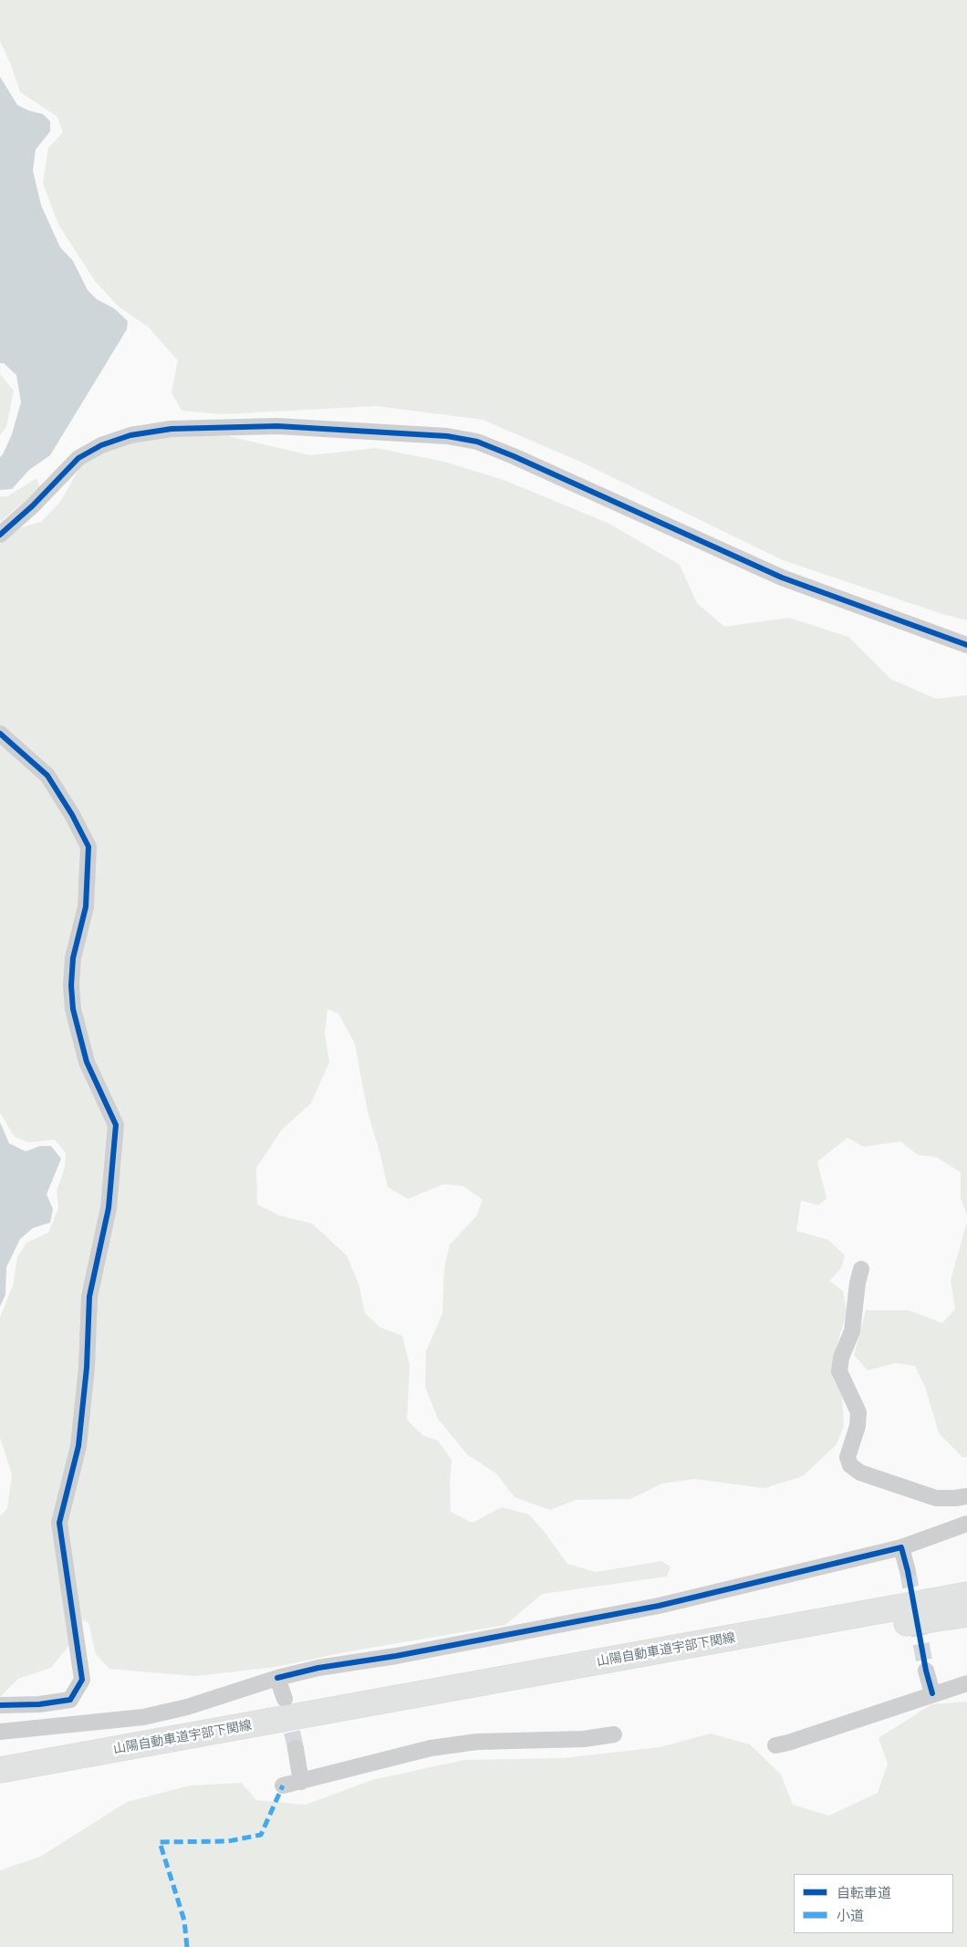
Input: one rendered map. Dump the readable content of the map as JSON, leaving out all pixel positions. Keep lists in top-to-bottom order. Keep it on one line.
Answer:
{"streets":{"highway":["山陽自動車道宇部下関線"]},"legend":["自転車道","小道"]}
